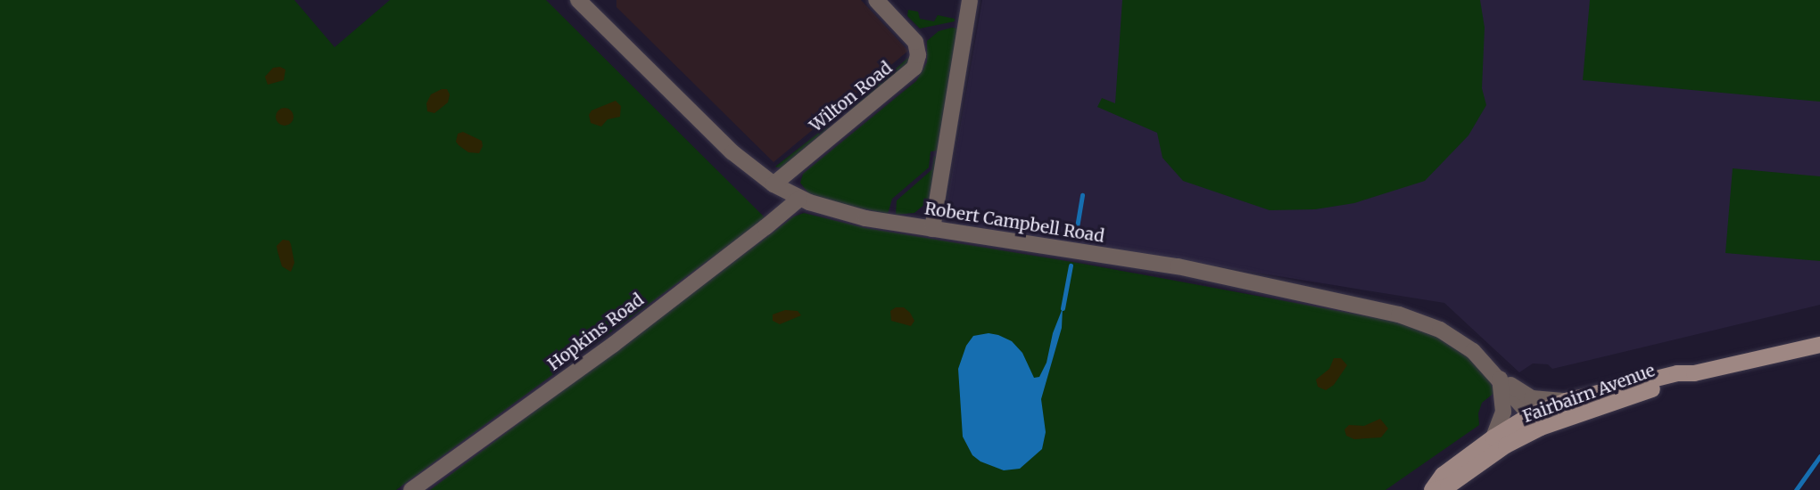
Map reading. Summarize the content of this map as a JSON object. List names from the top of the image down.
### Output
{
  "streets": {
    "main road": ["Fairbairn Avenue"],
    "street": ["Wilton Road", "Robert Campbell Road", "Hopkins Road"]
  },
  "crossings": [
    ["Wilton Road", "Robert Campbell Road"],
    ["Robert Campbell Road", "Hopkins Road"],
    ["Robert Campbell Road", "Fairbairn Avenue"]
  ]
}
